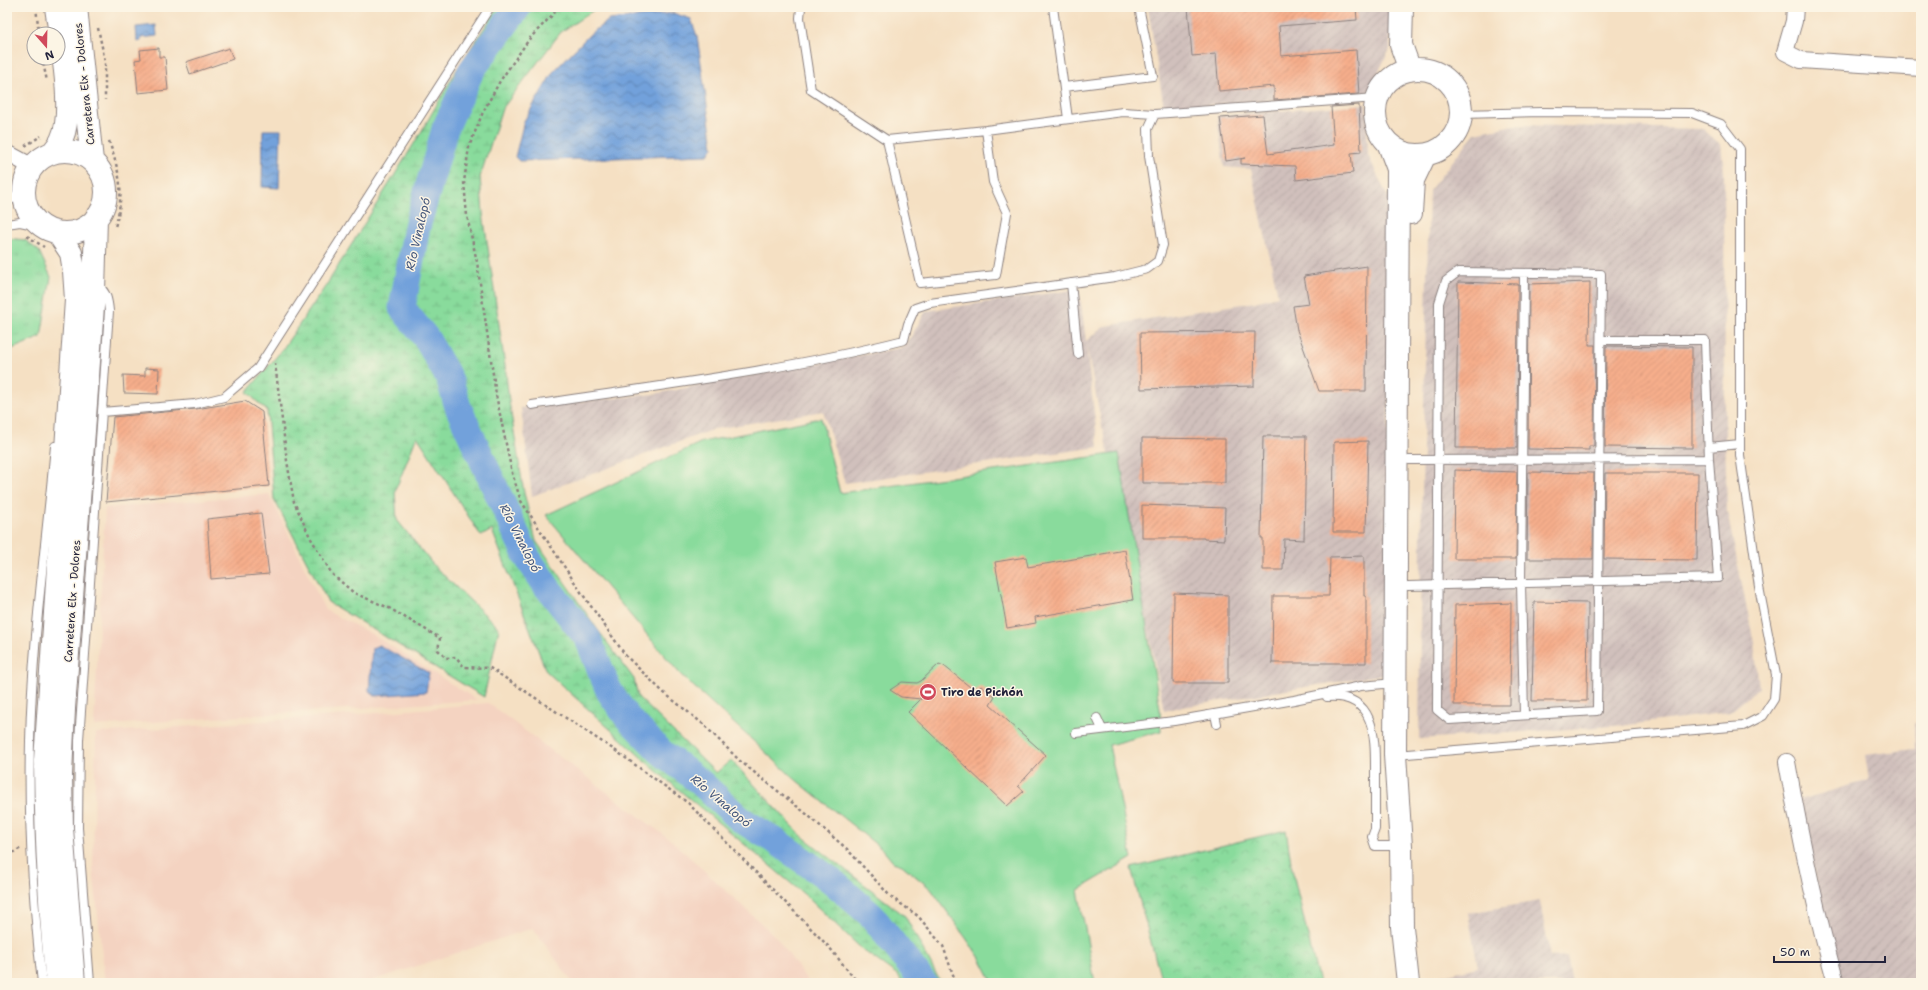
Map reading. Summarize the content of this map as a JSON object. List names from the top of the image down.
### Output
{
  "streets": {
    "main road": ["Carretera Elx - Dolores"]
  },
  "water": ["Río Vinalopó"],
  "places": {
    "sports": ["Tiro de Pichón"]
  },
  "scale_bar": "50 m",
  "north": "bottom"
}
